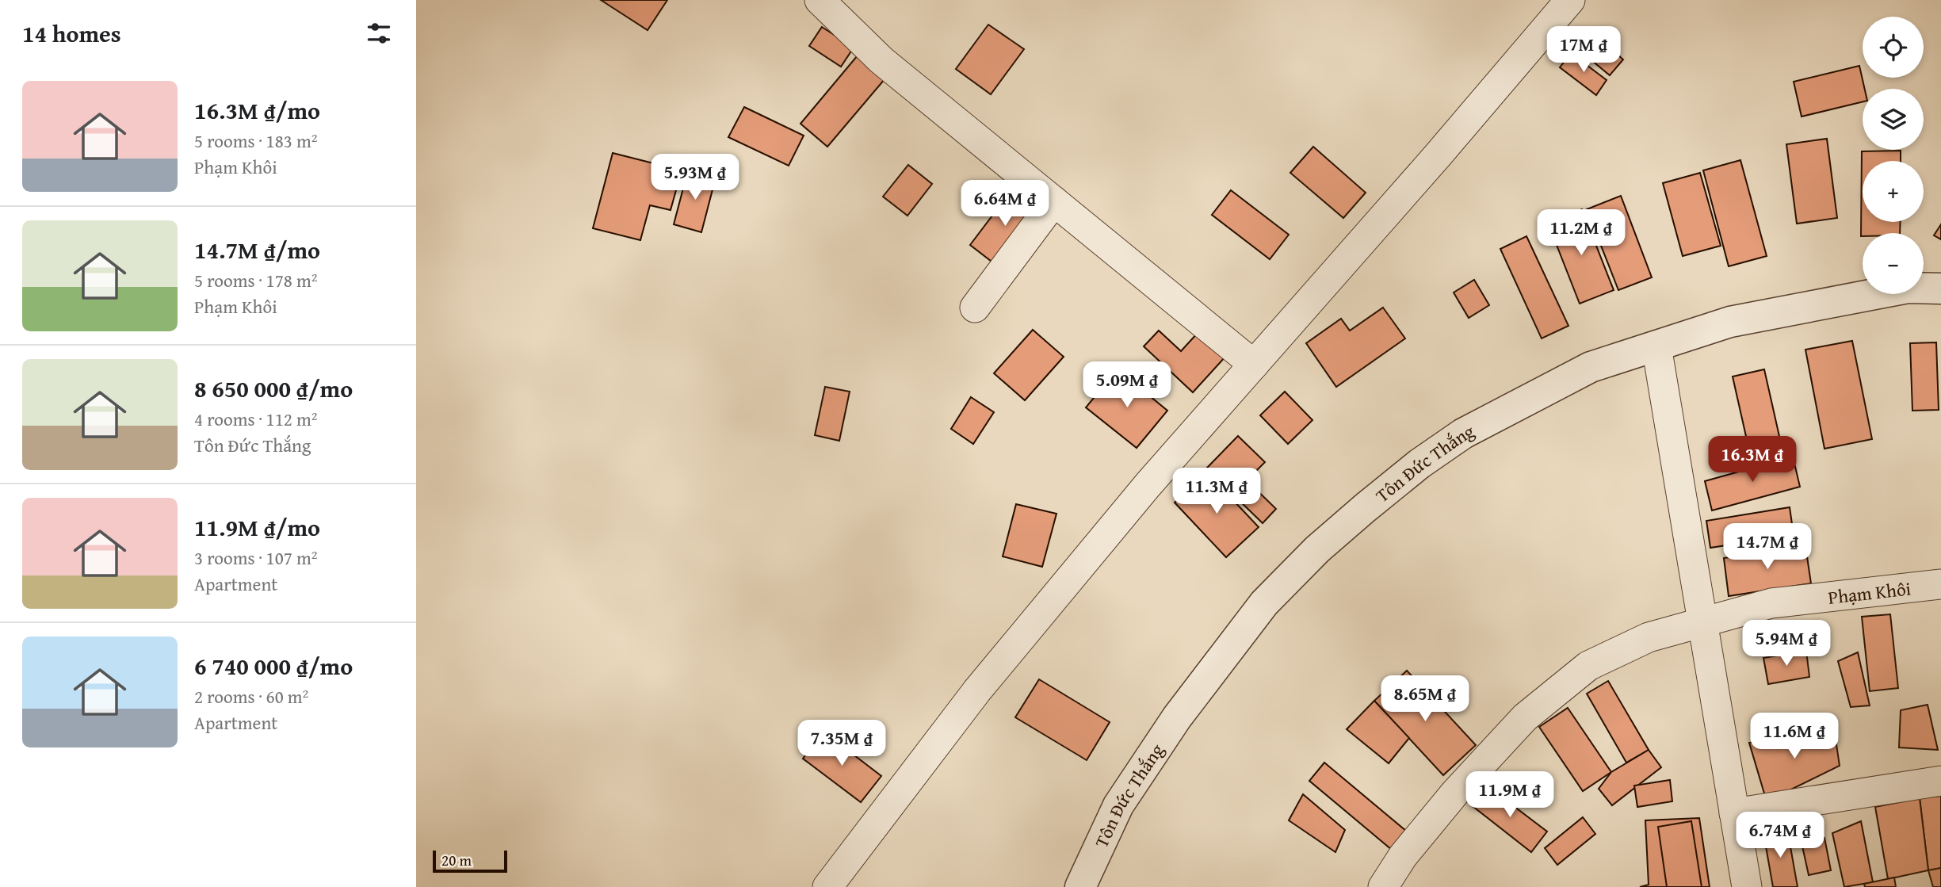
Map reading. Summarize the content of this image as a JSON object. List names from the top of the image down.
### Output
{
  "streets": {
    "street": ["Tôn Đức Thắng", "Phạm Khôi"]
  },
  "scale_bar": "20 m",
  "page": {
    "heading": "14 homes",
    "map_buttons": ["+", "−"],
    "price": [
      "17M ₫",
      "5.93M ₫",
      "6.64M ₫",
      "11.2M ₫",
      "5.09M ₫",
      "16.3M ₫",
      "11.3M ₫",
      "14.7M ₫",
      "5.94M ₫",
      "8.65M ₫",
      "11.6M ₫",
      "7.35M ₫",
      "11.9M ₫",
      "6.74M ₫"
    ],
    "list": [
      {
        "name": "16.3M ₫/mo",
        "note": "5 rooms · 183 m² · Phạm Khôi"
      },
      {
        "name": "14.7M ₫/mo",
        "note": "5 rooms · 178 m² · Phạm Khôi"
      },
      {
        "name": "8 650 000 ₫/mo",
        "note": "4 rooms · 112 m² · Tôn Đức Thắng"
      },
      {
        "name": "11.9M ₫/mo",
        "note": "3 rooms · 107 m² · Apartment"
      },
      {
        "name": "6 740 000 ₫/mo",
        "note": "2 rooms · 60 m² · Apartment"
      }
    ],
    "scale": "20 m"
  }
}
